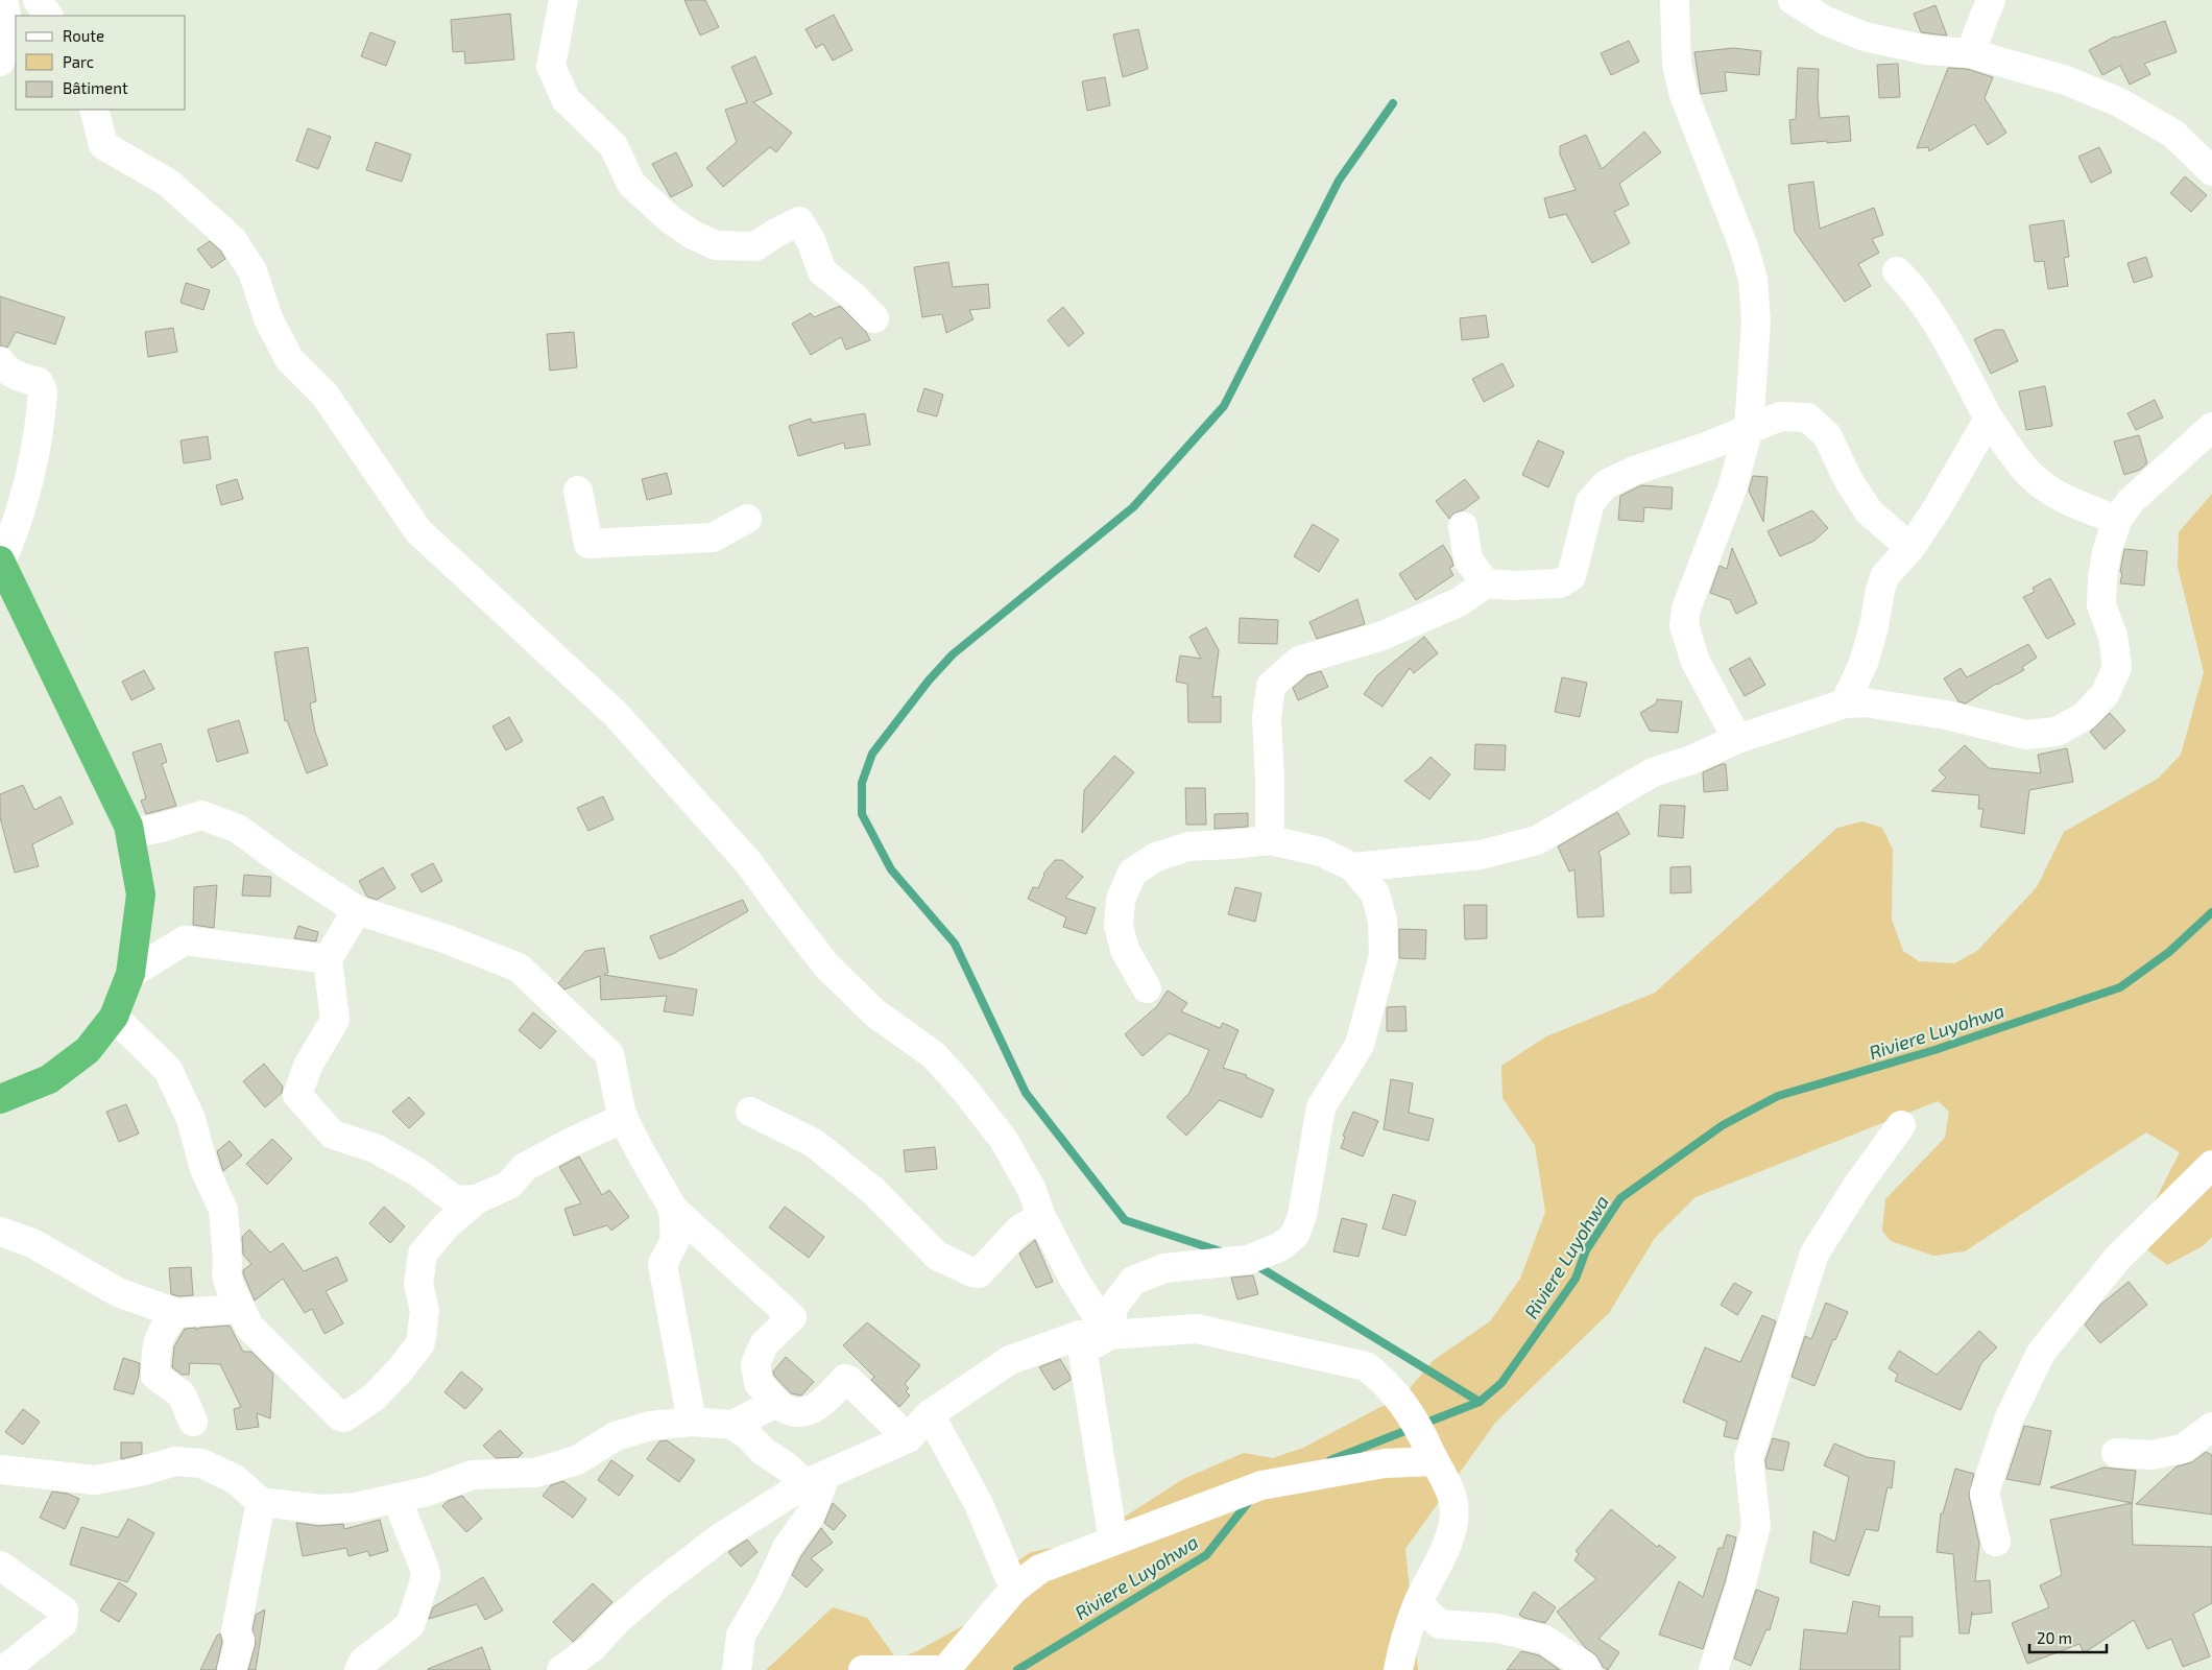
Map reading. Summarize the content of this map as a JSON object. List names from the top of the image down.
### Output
{
  "water": ["Riviere Luyohwa"],
  "legend": ["Route", "Parc", "Bâtiment"],
  "scale_bar": "20 m"
}
